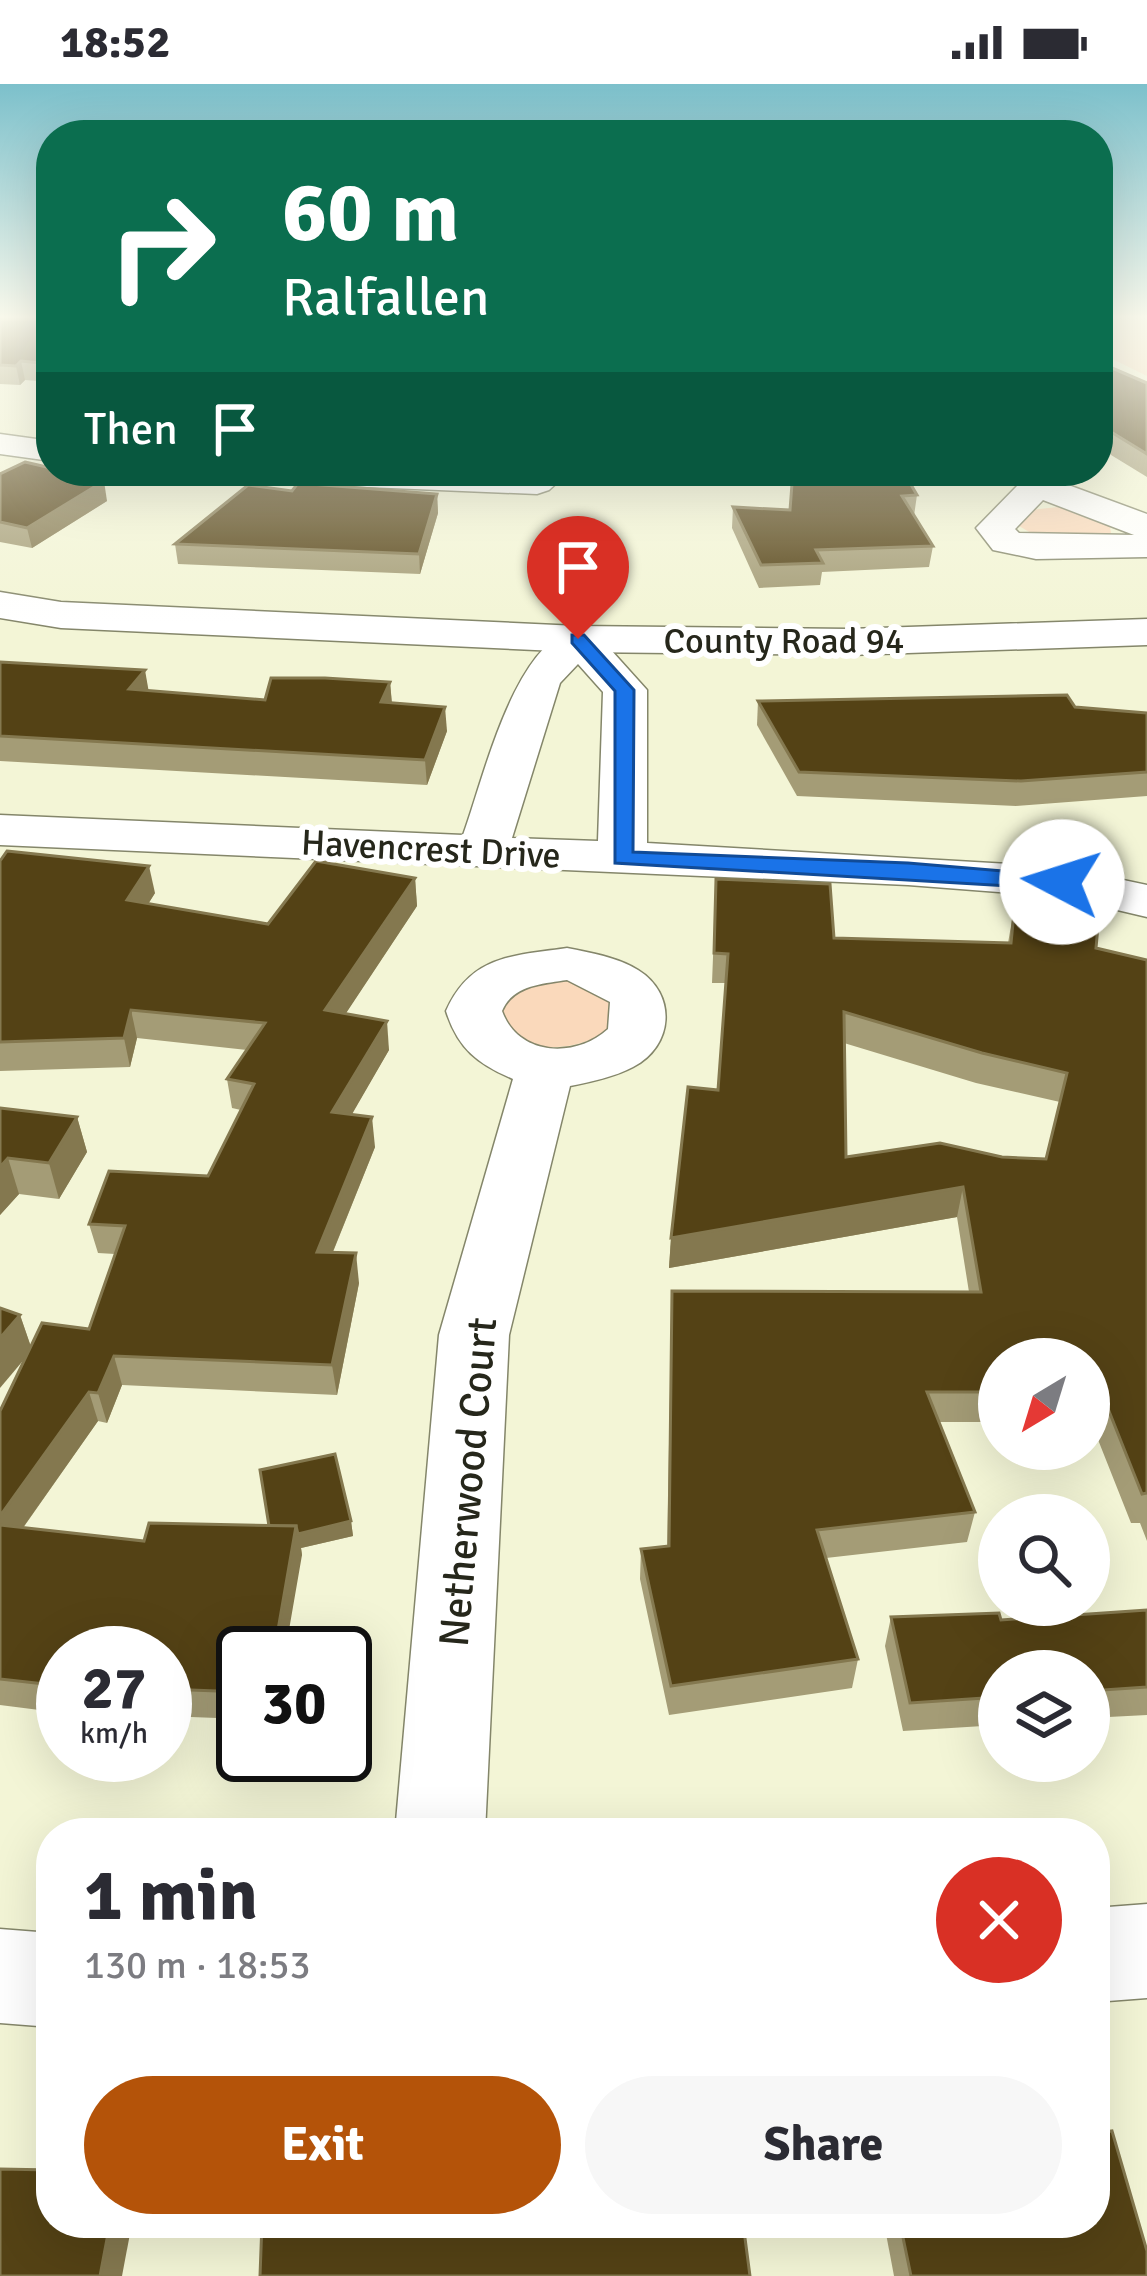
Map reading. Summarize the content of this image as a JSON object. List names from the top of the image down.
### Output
{
  "streets": {
    "street": ["County Road 94", "Havencrest Drive", "Netherwood Court"]
  },
  "north": "bottom left",
  "page": {
    "status": "18:52",
    "turn": ["60 m", "Ralfallen"],
    "then": "Then",
    "speed": "27 km/h",
    "limit": "30",
    "heading": ["1 min", "130 m · 18:53"],
    "buttons": ["Exit", "Share"]
  }
}
